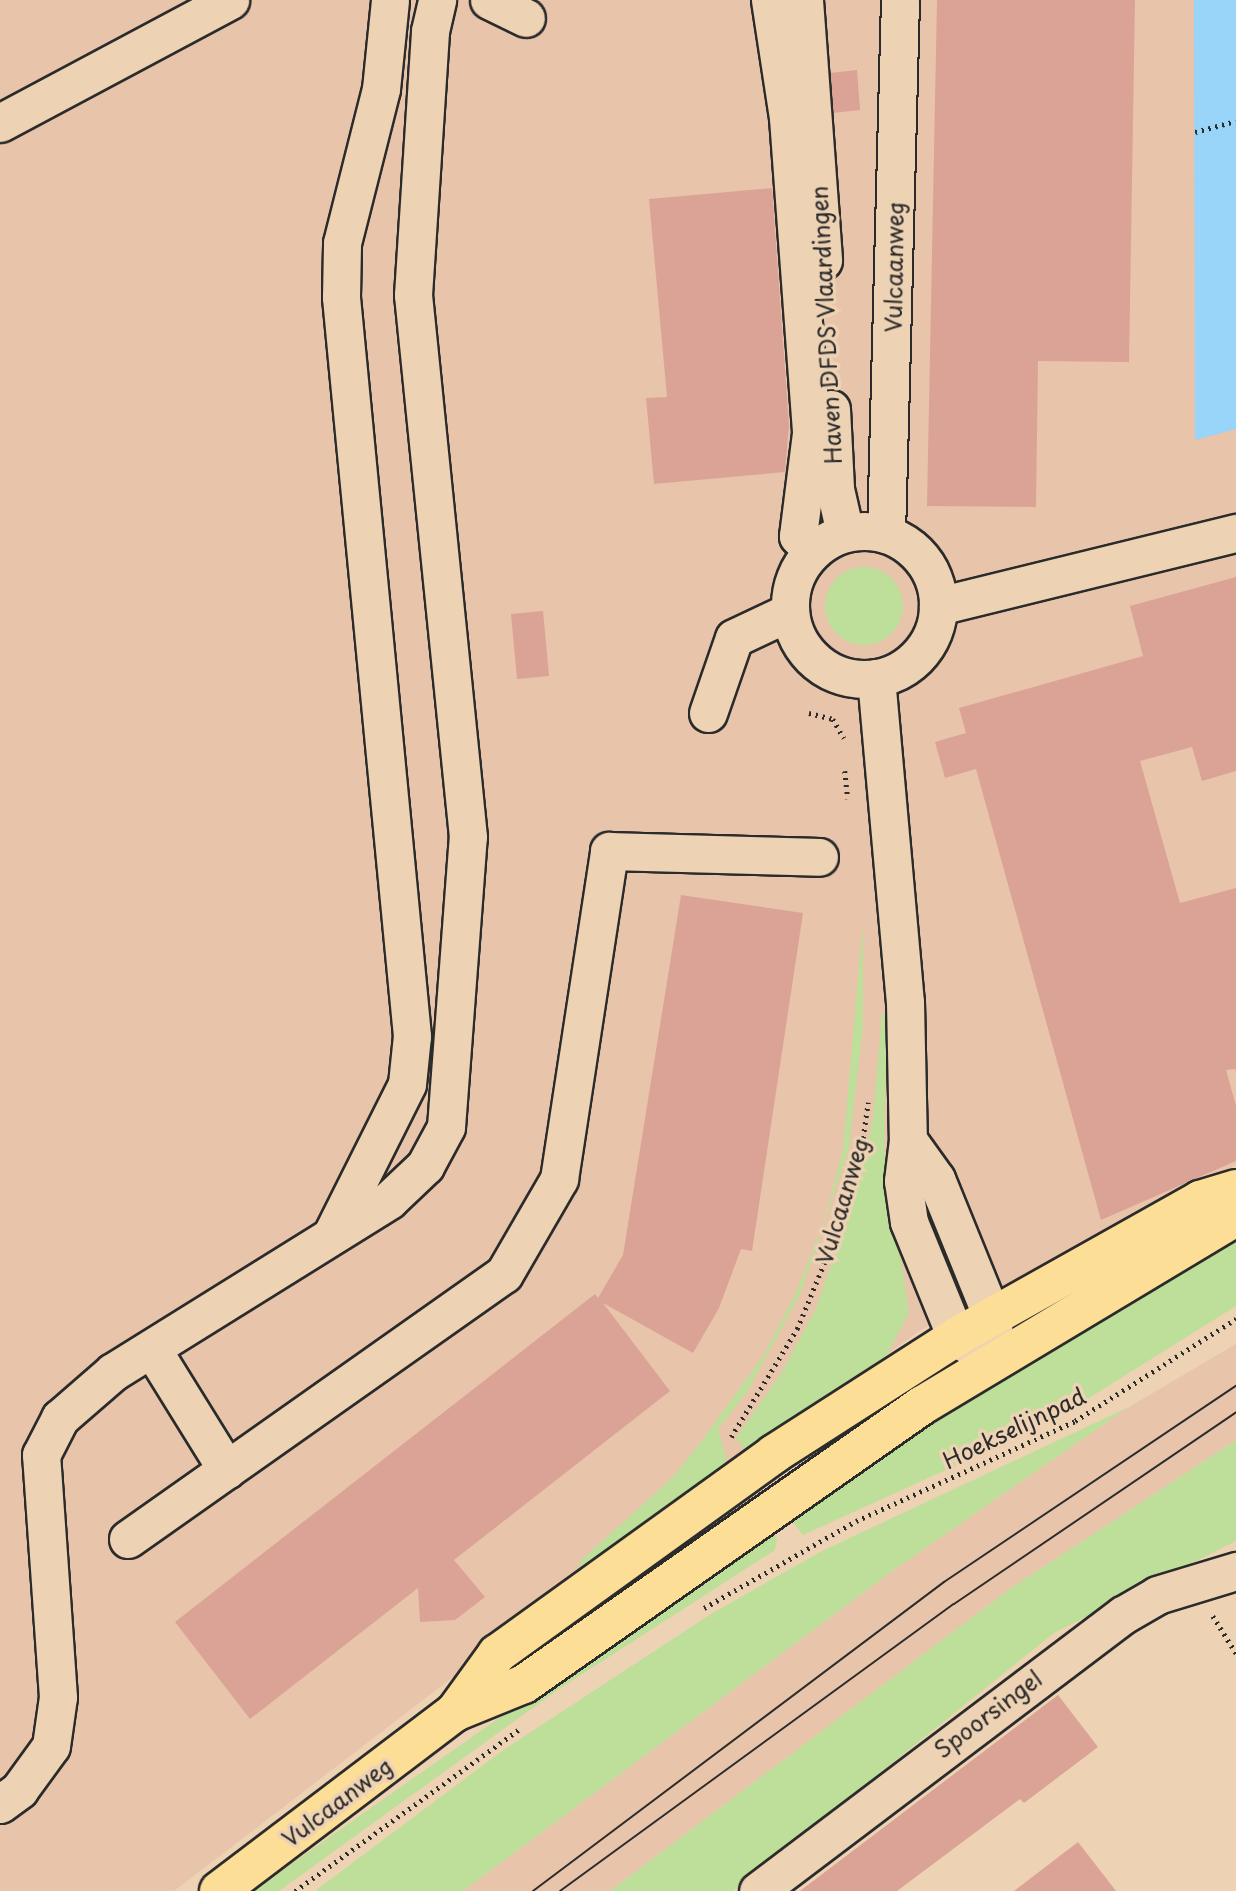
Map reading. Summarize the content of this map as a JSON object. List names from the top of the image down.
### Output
{
  "streets": {
    "main road": ["Vulcaanweg"],
    "street": ["Haven DFDS Vlaardingen", "Spoorsingel"],
    "path": ["Hoekselijnpad"]
  },
  "crossings": [
    ["Vulcaanweg", "Haven DFDS Vlaardingen"],
    ["Vulcaanweg", "Hoekselijnpad"]
  ]
}
